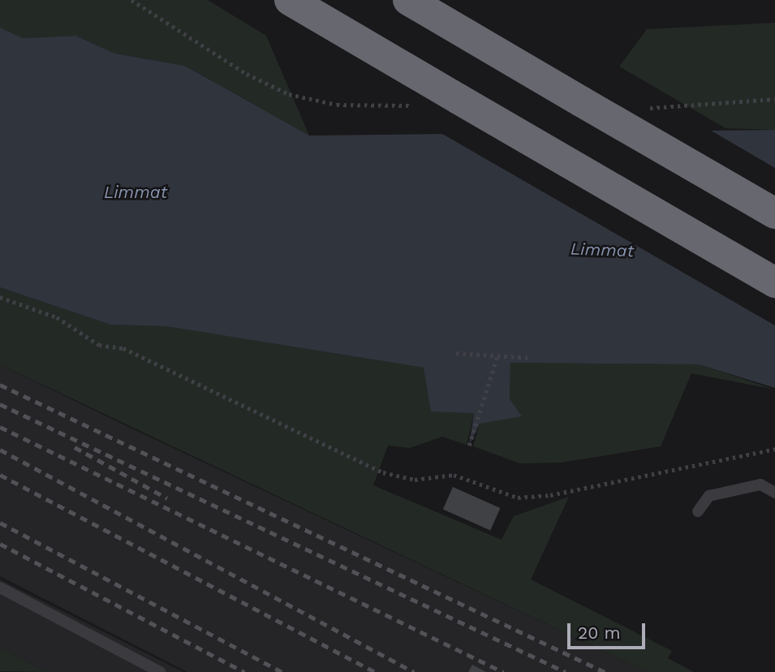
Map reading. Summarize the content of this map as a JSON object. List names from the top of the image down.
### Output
{
  "water": ["Limmat"],
  "scale_bar": "20 m"
}
